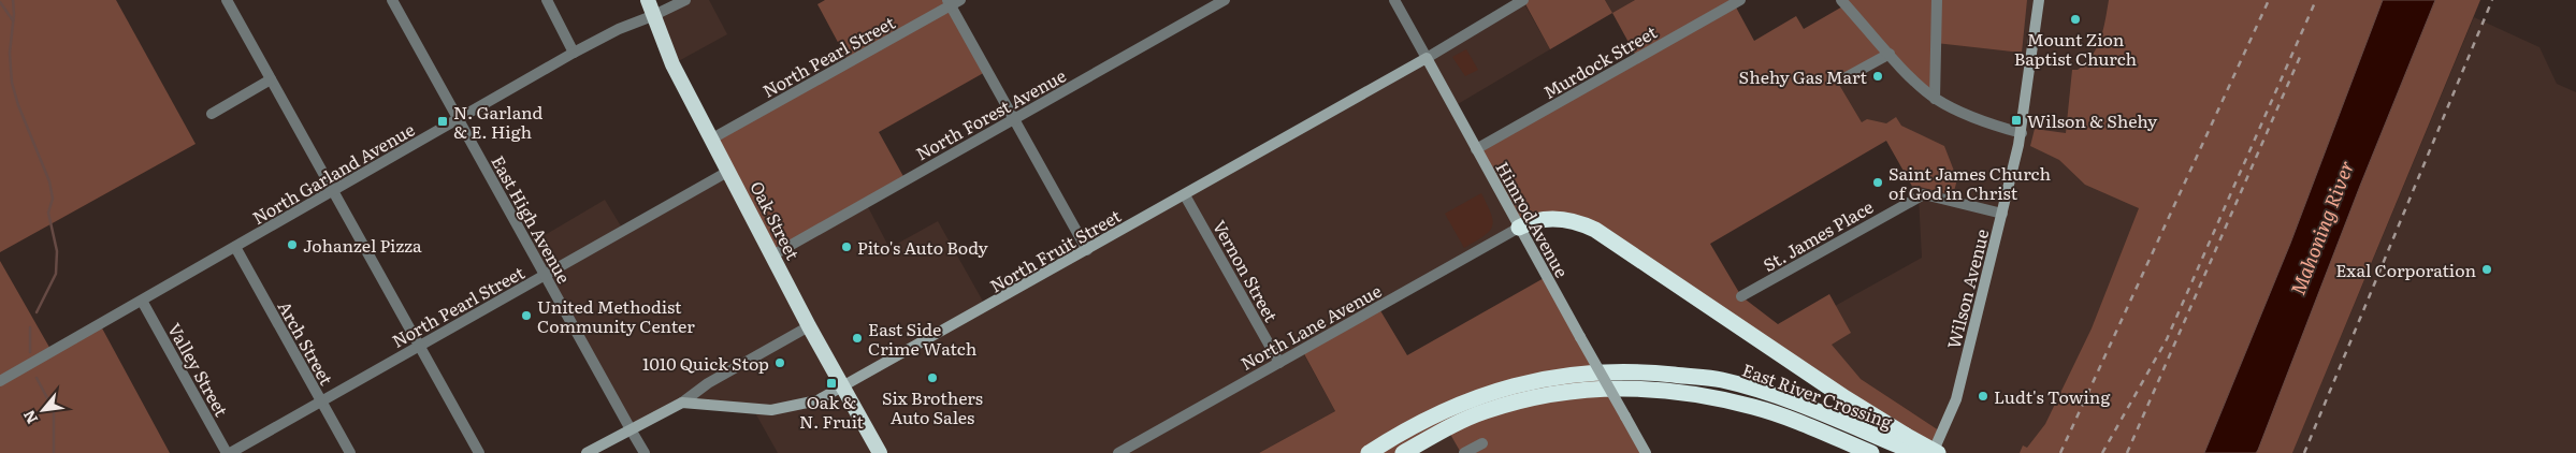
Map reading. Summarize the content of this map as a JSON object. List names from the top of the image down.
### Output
{
  "streets": {
    "highway": ["Oak Street", "East River Crossing"],
    "main road": ["Himrod Avenue", "North Fruit Street", "Wilson Avenue"],
    "street": [
      "North Pearl Street",
      "Murdock Street",
      "North Forest Avenue",
      "North Garland Avenue",
      "East High Avenue",
      "St. James Place",
      "Vernon Street",
      "North Lane Avenue",
      "Arch Street",
      "Valley Street"
    ]
  },
  "crossings": [
    ["North Pearl Street", "East High Avenue"],
    ["North Pearl Street", "Oak Street"],
    ["North Pearl Street", "Arch Street"],
    ["North Pearl Street", "Valley Street"],
    ["Murdock Street", "Himrod Avenue"],
    ["North Forest Avenue", "Oak Street"],
    ["North Garland Avenue", "East High Avenue"],
    ["North Garland Avenue", "Oak Street"],
    ["North Garland Avenue", "Arch Street"],
    ["North Garland Avenue", "Valley Street"],
    ["Himrod Avenue", "North Fruit Street"],
    ["Himrod Avenue", "North Lane Avenue"],
    ["Oak Street", "North Fruit Street"],
    ["St. James Place", "Wilson Avenue"],
    ["North Fruit Street", "Vernon Street"],
    ["Vernon Street", "North Lane Avenue"]
  ],
  "water": ["Mahoning River"],
  "places": {
    "other": [
      "Mount Zion Baptist Church",
      "Shehy Gas Mart",
      "Saint James Church of God in Christ",
      "Johanzel Pizza",
      "Pito's Auto Body",
      "Exal Corporation",
      "United Methodist Community Center",
      "East Side Crime Watch",
      "1010 Quick Stop",
      "Six Brothers Auto Sales",
      "Ludt's Towing"
    ],
    "transit": ["Wilson & Shehy", "N. Garland & E. High", "Oak & N. Fruit"]
  },
  "north": "bottom left"
}
